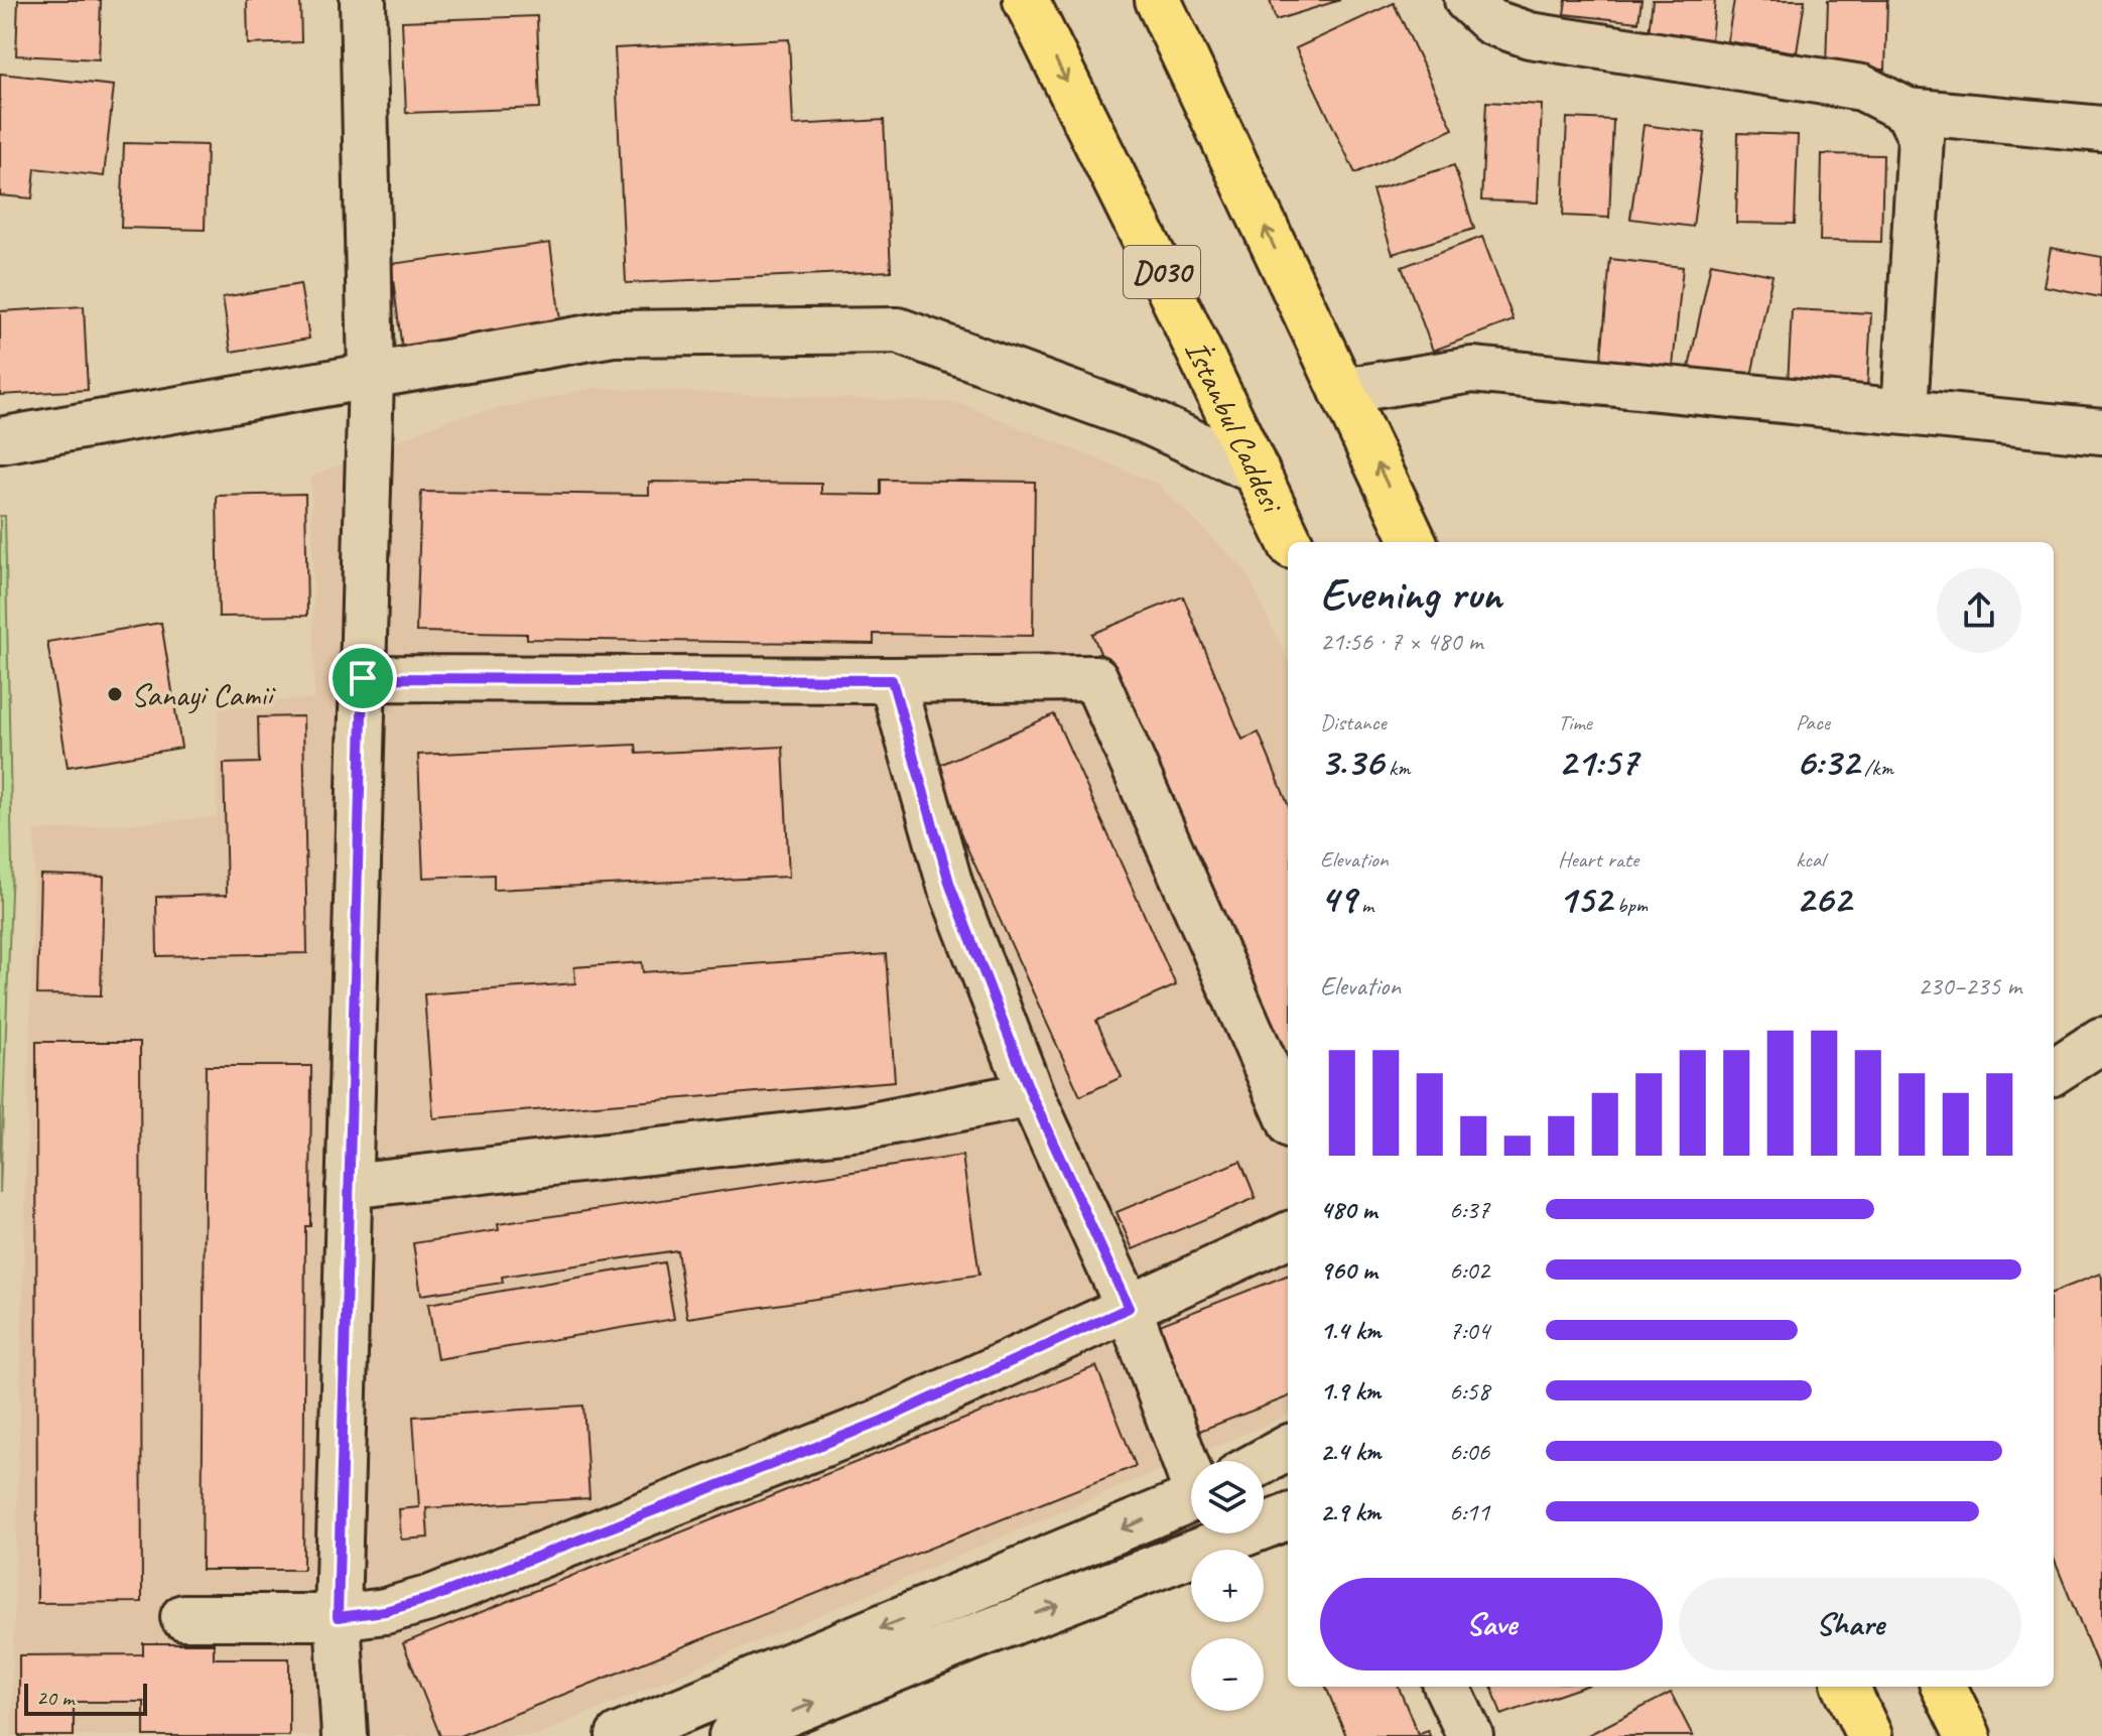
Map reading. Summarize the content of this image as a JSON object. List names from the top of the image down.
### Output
{
  "streets": {
    "main road": ["D030", "İstanbul Caddesi"]
  },
  "places": ["Sanayi Camii"],
  "scale_bar": "20 m",
  "page": {
    "heading": ["Evening run", "21:56 · 7 × 480 m"],
    "stats": [
      ["Distance", "3.36 km"],
      ["Time", "21:57"],
      ["Pace", "6:32 /km"],
      ["Elevation", "49 m"],
      ["Heart rate", "152 bpm"],
      ["kcal", "262"]
    ],
    "chart": ["Elevation", "230–235 m"],
    "list": [
      {
        "name": "480 m",
        "note": "6:37"
      },
      {
        "name": "960 m",
        "note": "6:02"
      },
      {
        "name": "1.4 km",
        "note": "7:04"
      },
      {
        "name": "1.9 km",
        "note": "6:58"
      },
      {
        "name": "2.4 km",
        "note": "6:06"
      },
      {
        "name": "2.9 km",
        "note": "6:11"
      }
    ],
    "map_buttons": ["+", "−"],
    "buttons": ["Save", "Share"],
    "scale": "20 m"
  }
}
